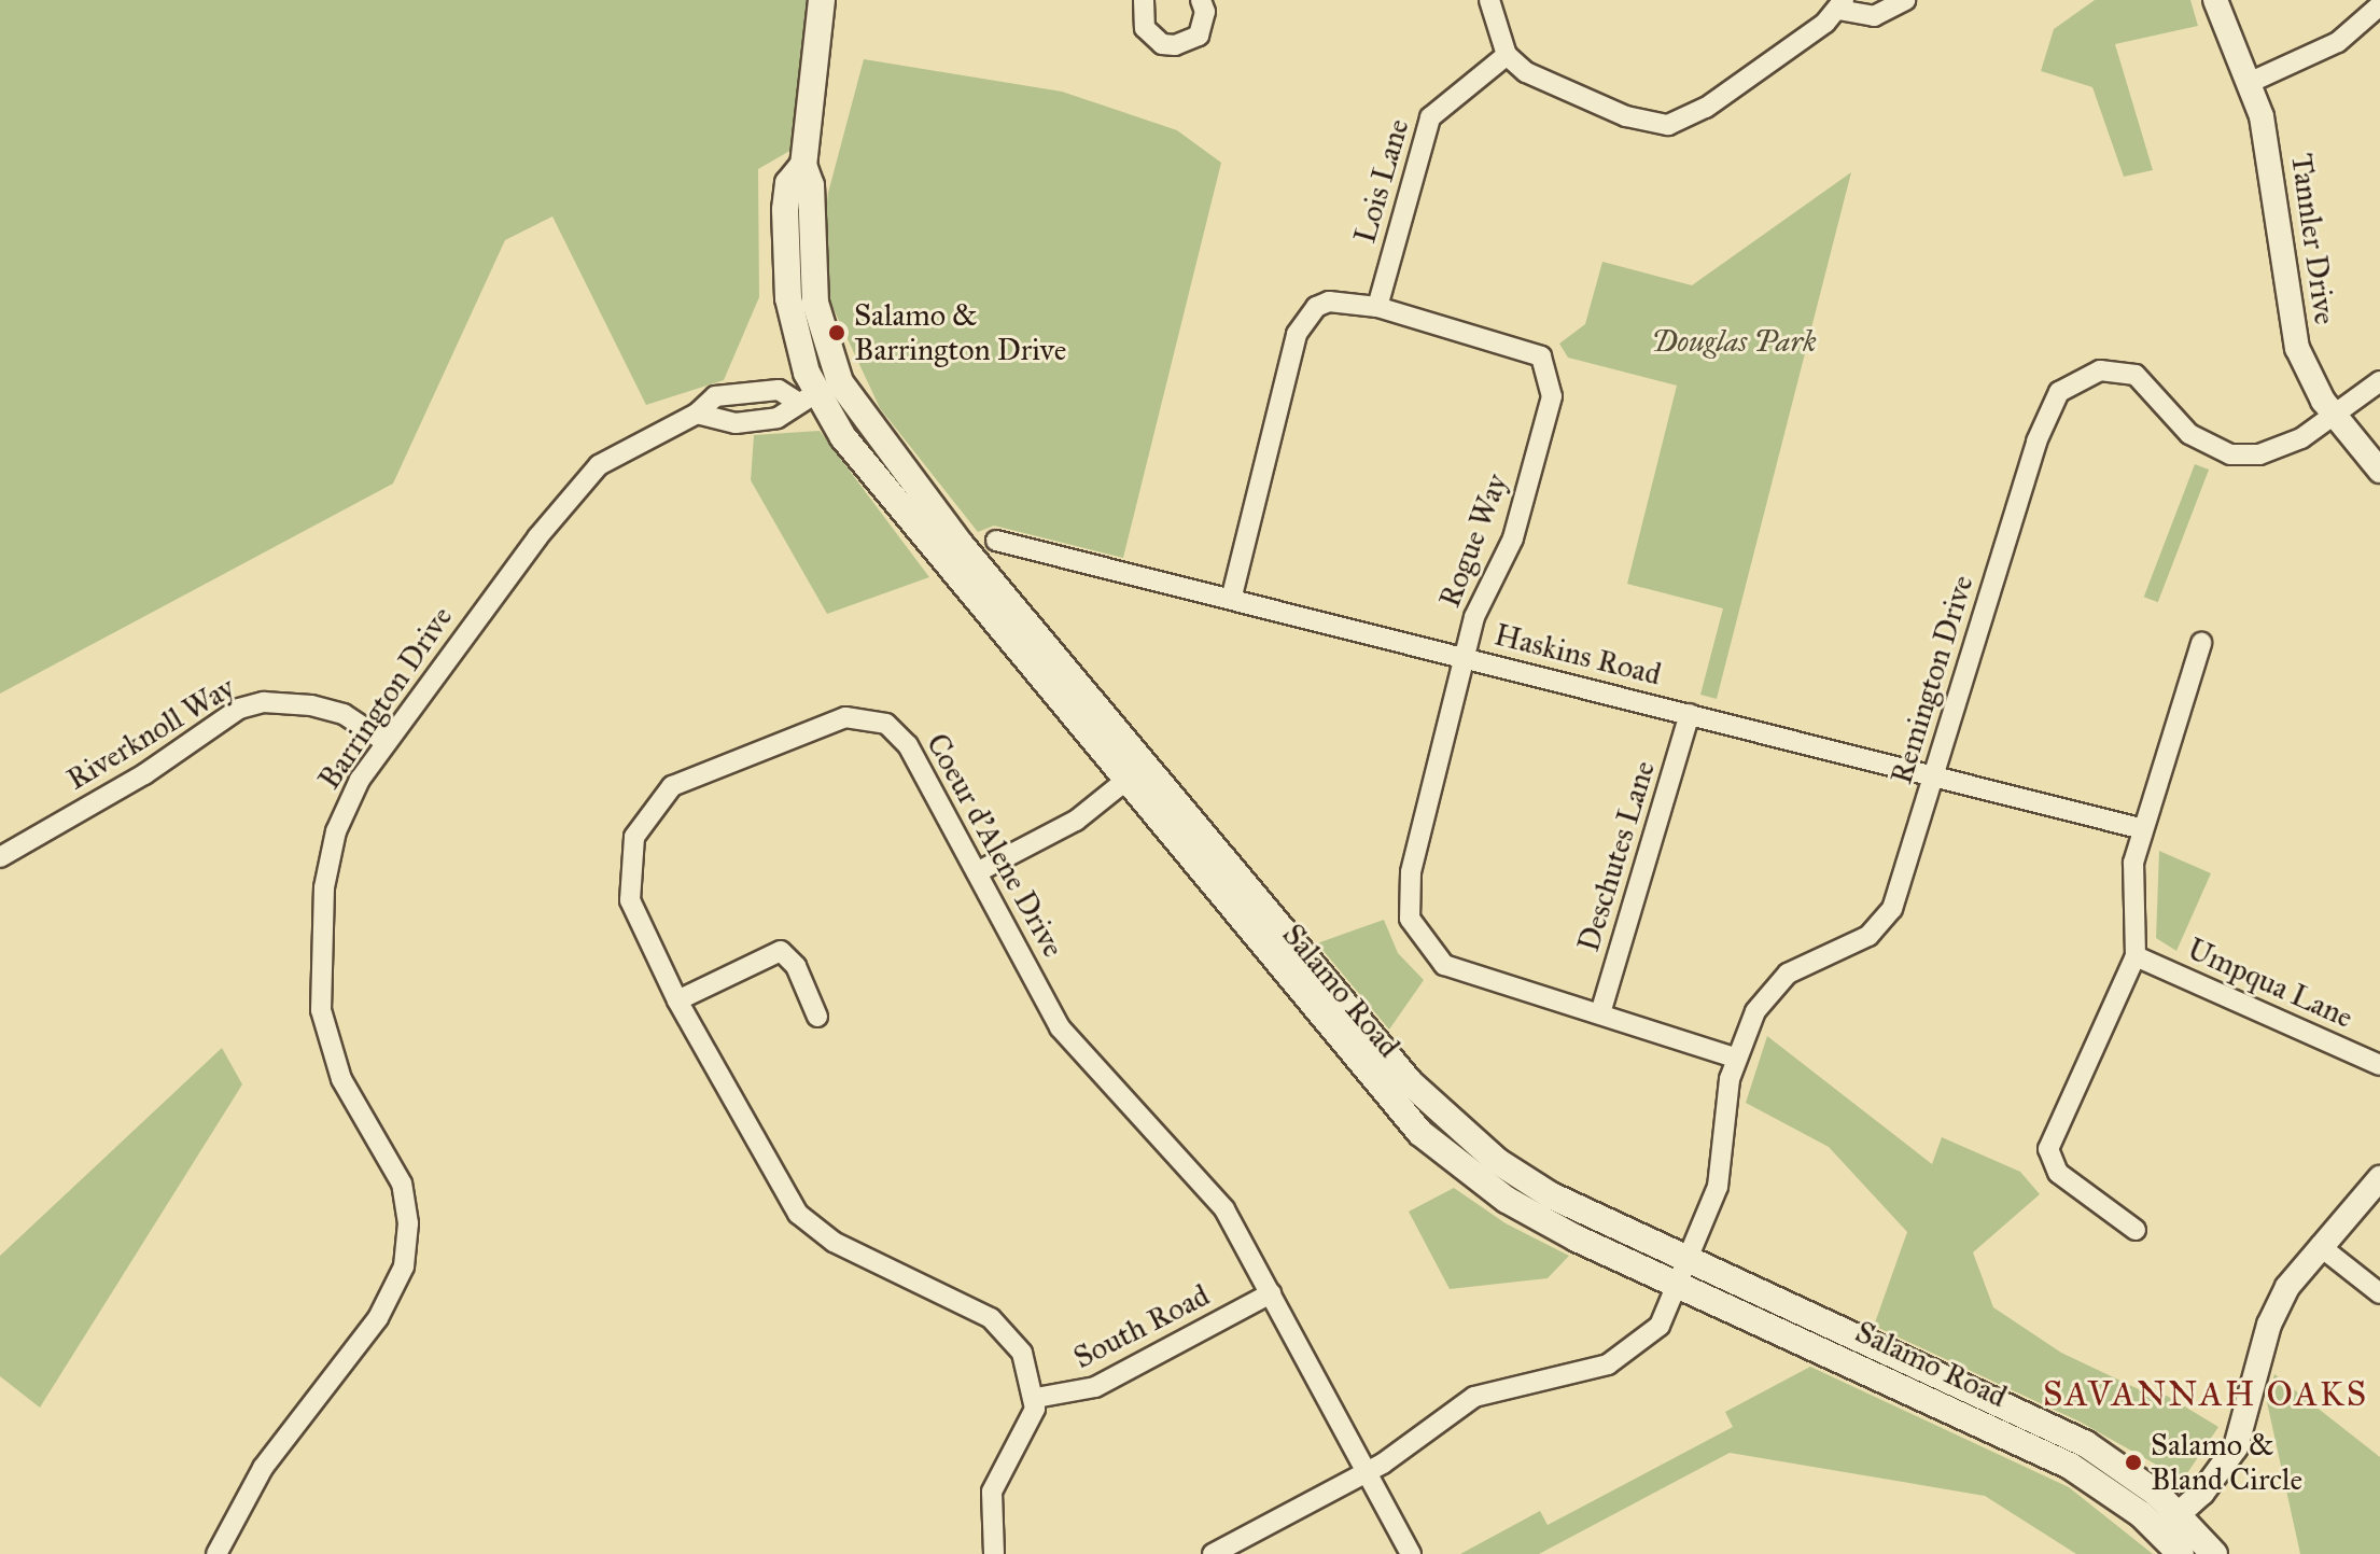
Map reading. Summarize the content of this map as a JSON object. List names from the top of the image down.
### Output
{
  "streets": {
    "main road": ["Salamo Road"],
    "street": [
      "Lois Lane",
      "Tannler Drive",
      "Rogue Way",
      "Haskins Road",
      "Remington Drive",
      "Barrington Drive",
      "Riverknoll Way",
      "Coeur d'Alene Drive",
      "Deschutes Lane",
      "Umpqua Lane",
      "South Road"
    ]
  },
  "crossings": [
    ["Lois Lane", "Rogue Way"],
    ["Tannler Drive", "Remington Drive"],
    ["Rogue Way", "Haskins Road"],
    ["Rogue Way", "Remington Drive"],
    ["Rogue Way", "Deschutes Lane"],
    ["Haskins Road", "Remington Drive"],
    ["Haskins Road", "Deschutes Lane"],
    ["Remington Drive", "Coeur d'Alene Drive"],
    ["Remington Drive", "Salamo Road"],
    ["Barrington Drive", "Riverknoll Way"],
    ["Barrington Drive", "Salamo Road"],
    ["Coeur d'Alene Drive", "South Road"]
  ],
  "districts": ["SAVANNAH OAKS"],
  "parks": ["Douglas Park"],
  "places": ["Salamo & Barrington Drive", "Salamo & Bland Circle"]
}
